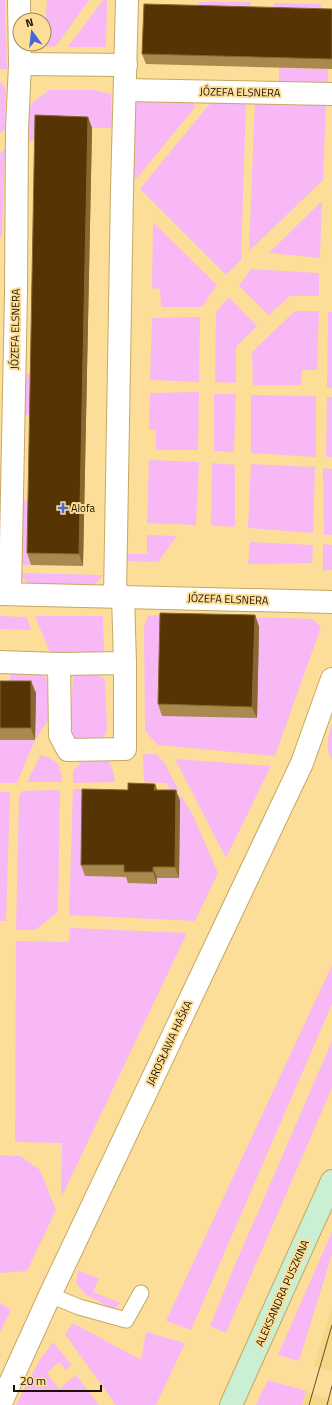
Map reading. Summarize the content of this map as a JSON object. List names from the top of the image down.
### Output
{
  "streets": {
    "main road": ["ALEKSANDRA PUSZKINA"],
    "street": ["JÓZEFA ELSNERA", "JAROSŁAWA HAŠKA"]
  },
  "places": {
    "health": ["Alofa"]
  },
  "scale_bar": "20 m",
  "north": "top"
}
